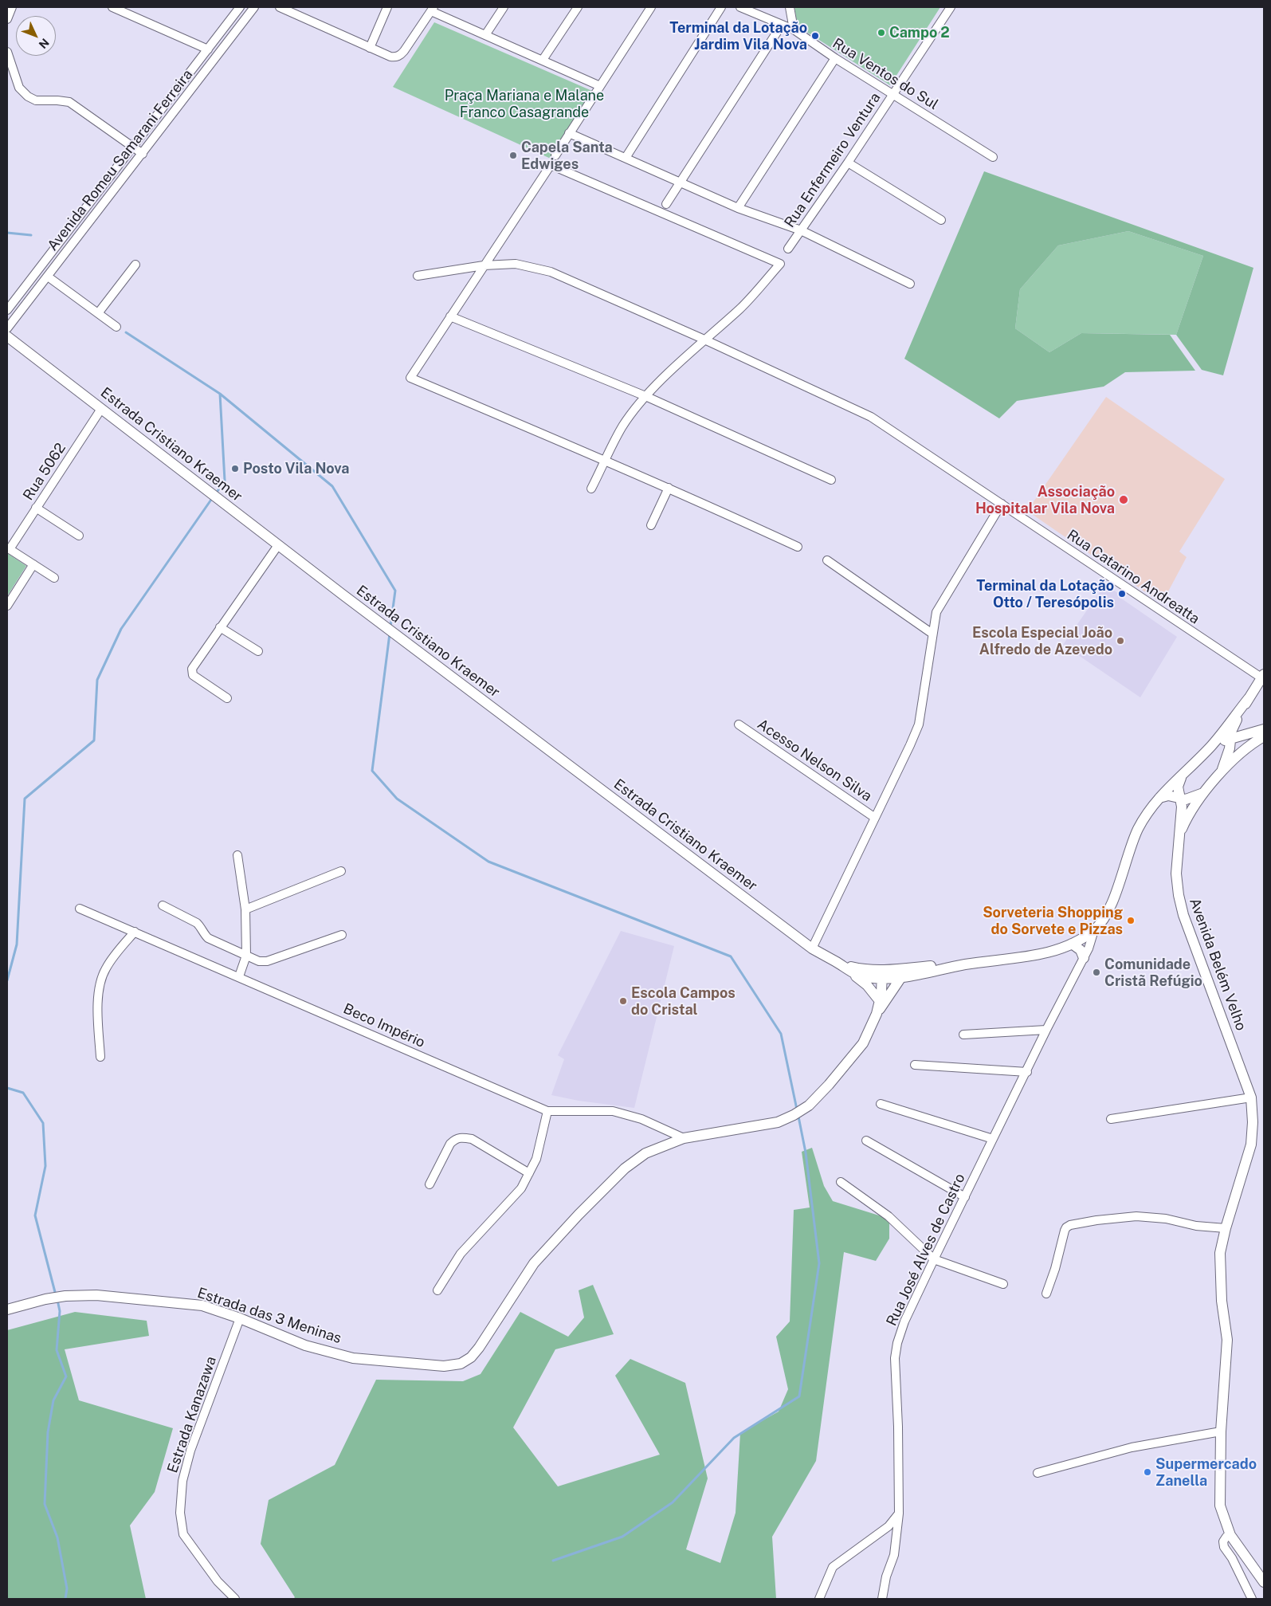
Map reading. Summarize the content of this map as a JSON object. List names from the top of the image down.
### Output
{
  "streets": {
    "main road": ["Estrada Cristiano Kraemer", "Avenida Belém Velho", "Estrada das 3 Meninas"],
    "street": [
      "Rua Ventos do Sul",
      "Avenida Romeu Samarani Ferreira",
      "Rua Enfermeiro Ventura",
      "Rua 5062",
      "Rua Catarino Andreatta",
      "Acesso Nelson Silva",
      "Beco Império",
      "Rua José Alves de Castro",
      "Estrada Kanazawa"
    ]
  },
  "crossings": [
    ["Rua Ventos do Sul", "Rua Enfermeiro Ventura"],
    ["Estrada Cristiano Kraemer", "Rua 5062"],
    ["Estrada Cristiano Kraemer", "Avenida Belém Velho"],
    ["Estrada Cristiano Kraemer", "Rua José Alves de Castro"],
    ["Estrada Cristiano Kraemer", "Estrada das 3 Meninas"],
    ["Beco Império", "Estrada das 3 Meninas"],
    ["Estrada das 3 Meninas", "Estrada Kanazawa"]
  ],
  "parks": ["Praça Mariana e Malane Franco Casagrande"],
  "places": [
    "Campo 2",
    "Terminal da Lotação Jardim Vila Nova",
    "Capela Santa Edwiges",
    "Posto Vila Nova",
    "Associação Hospitalar Vila Nova",
    "Terminal da Lotação Otto / Teresópolis",
    "Escola Especial João Alfredo de Azevedo",
    "Sorveteria Shopping do Sorvete e Pizzas",
    "Comunidade Cristã Refúgio",
    "Escola Campos do Cristal",
    "Supermercado Zanella"
  ],
  "north": "bottom right"
}
